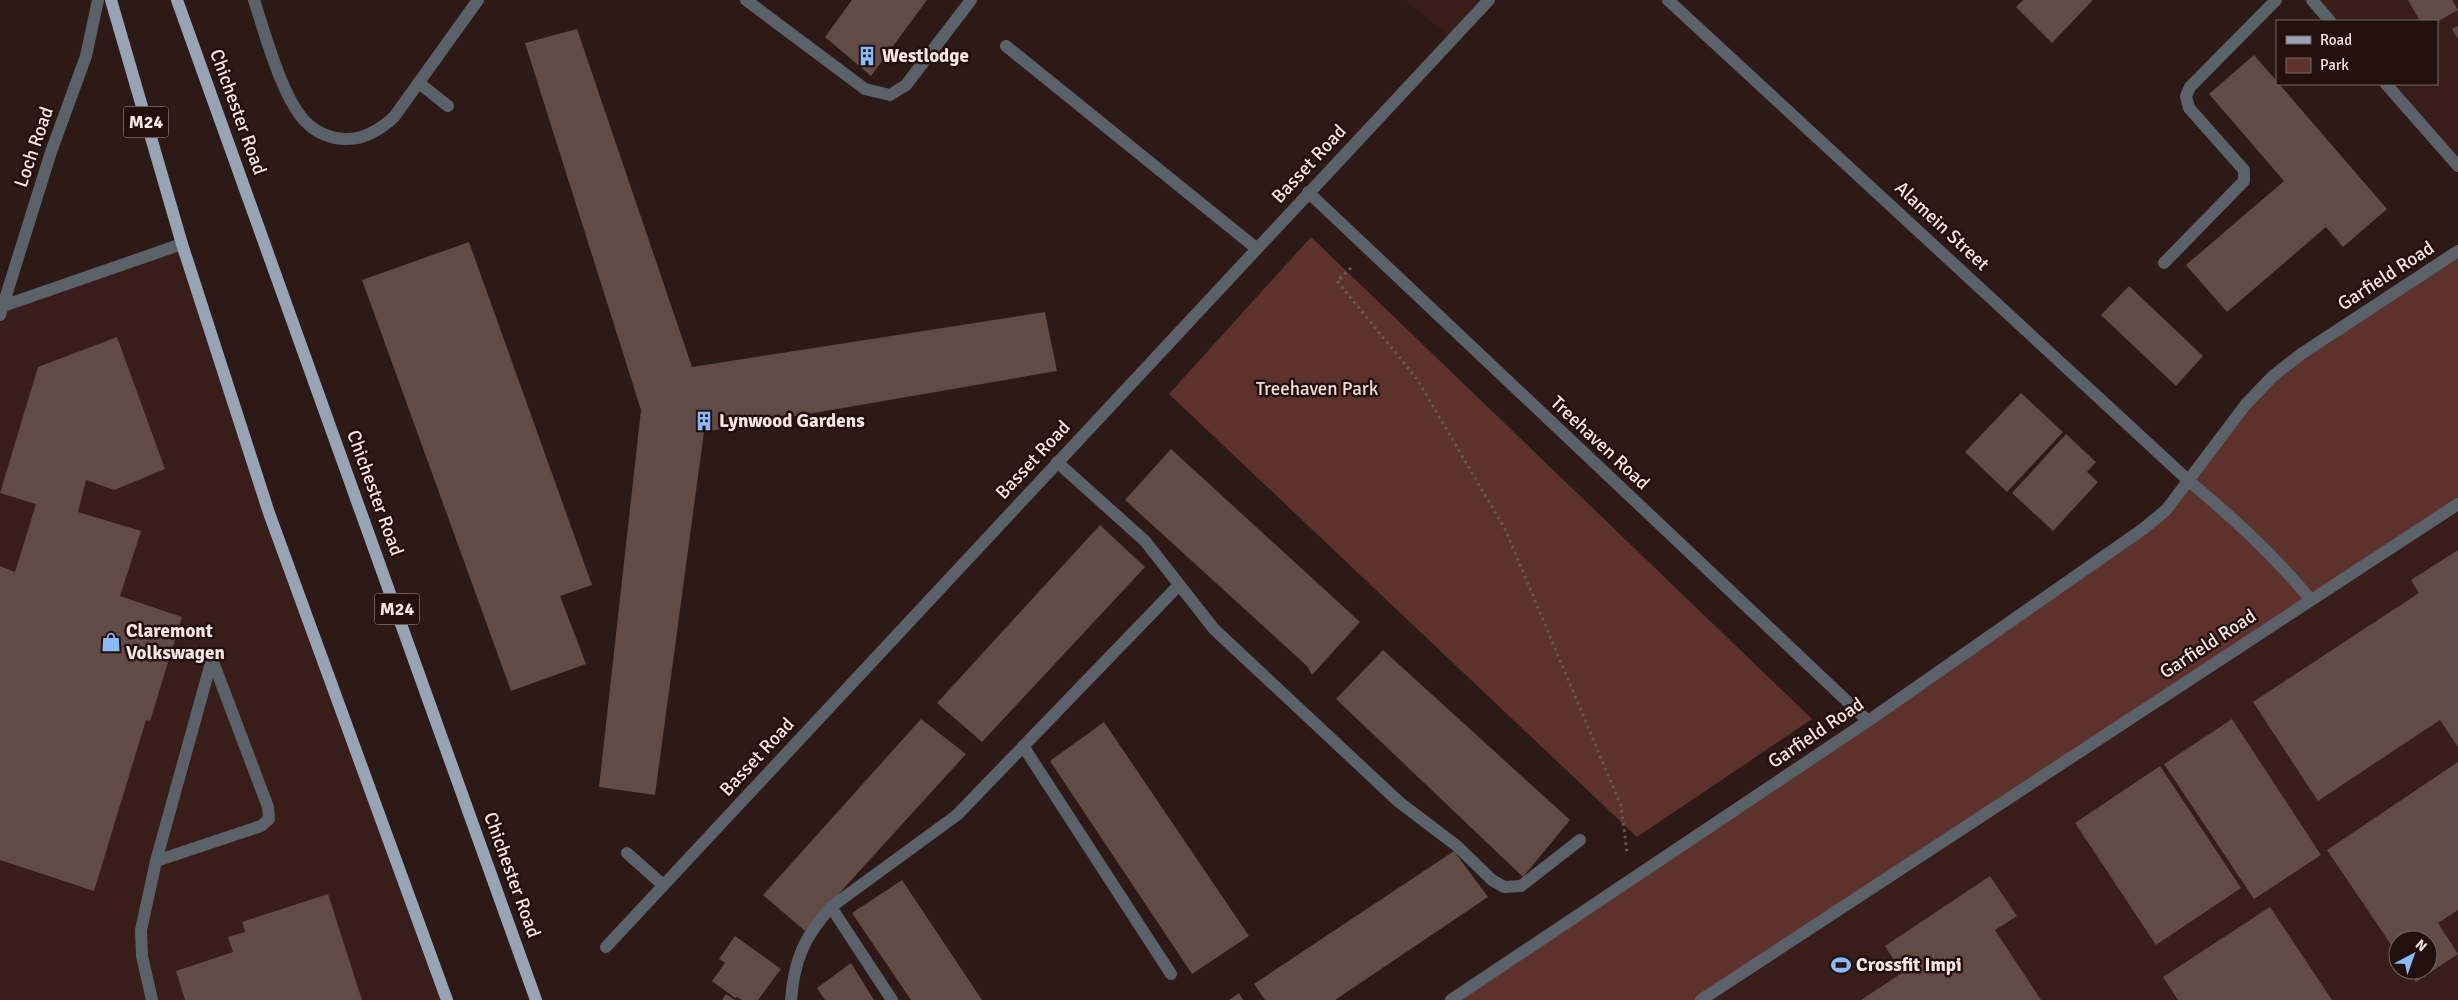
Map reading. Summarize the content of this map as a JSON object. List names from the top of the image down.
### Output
{
  "streets": {
    "main road": ["Chichester Road", "M24"],
    "street": [
      "Loch Road",
      "Basset Road",
      "Alamein Street",
      "Garfield Road",
      "Treehaven Road"
    ]
  },
  "crossings": [
    ["M24", "Loch Road"],
    ["Basset Road", "Treehaven Road"],
    ["Alamein Street", "Garfield Road"],
    ["Garfield Road", "Treehaven Road"]
  ],
  "parks": ["Treehaven Park"],
  "places": {
    "building": ["Westlodge", "Lynwood Gardens"],
    "shop": ["Claremont Volkswagen"],
    "sports": ["Crossfit Impi"]
  },
  "legend": ["Road", "Park"],
  "north": "top right"
}
